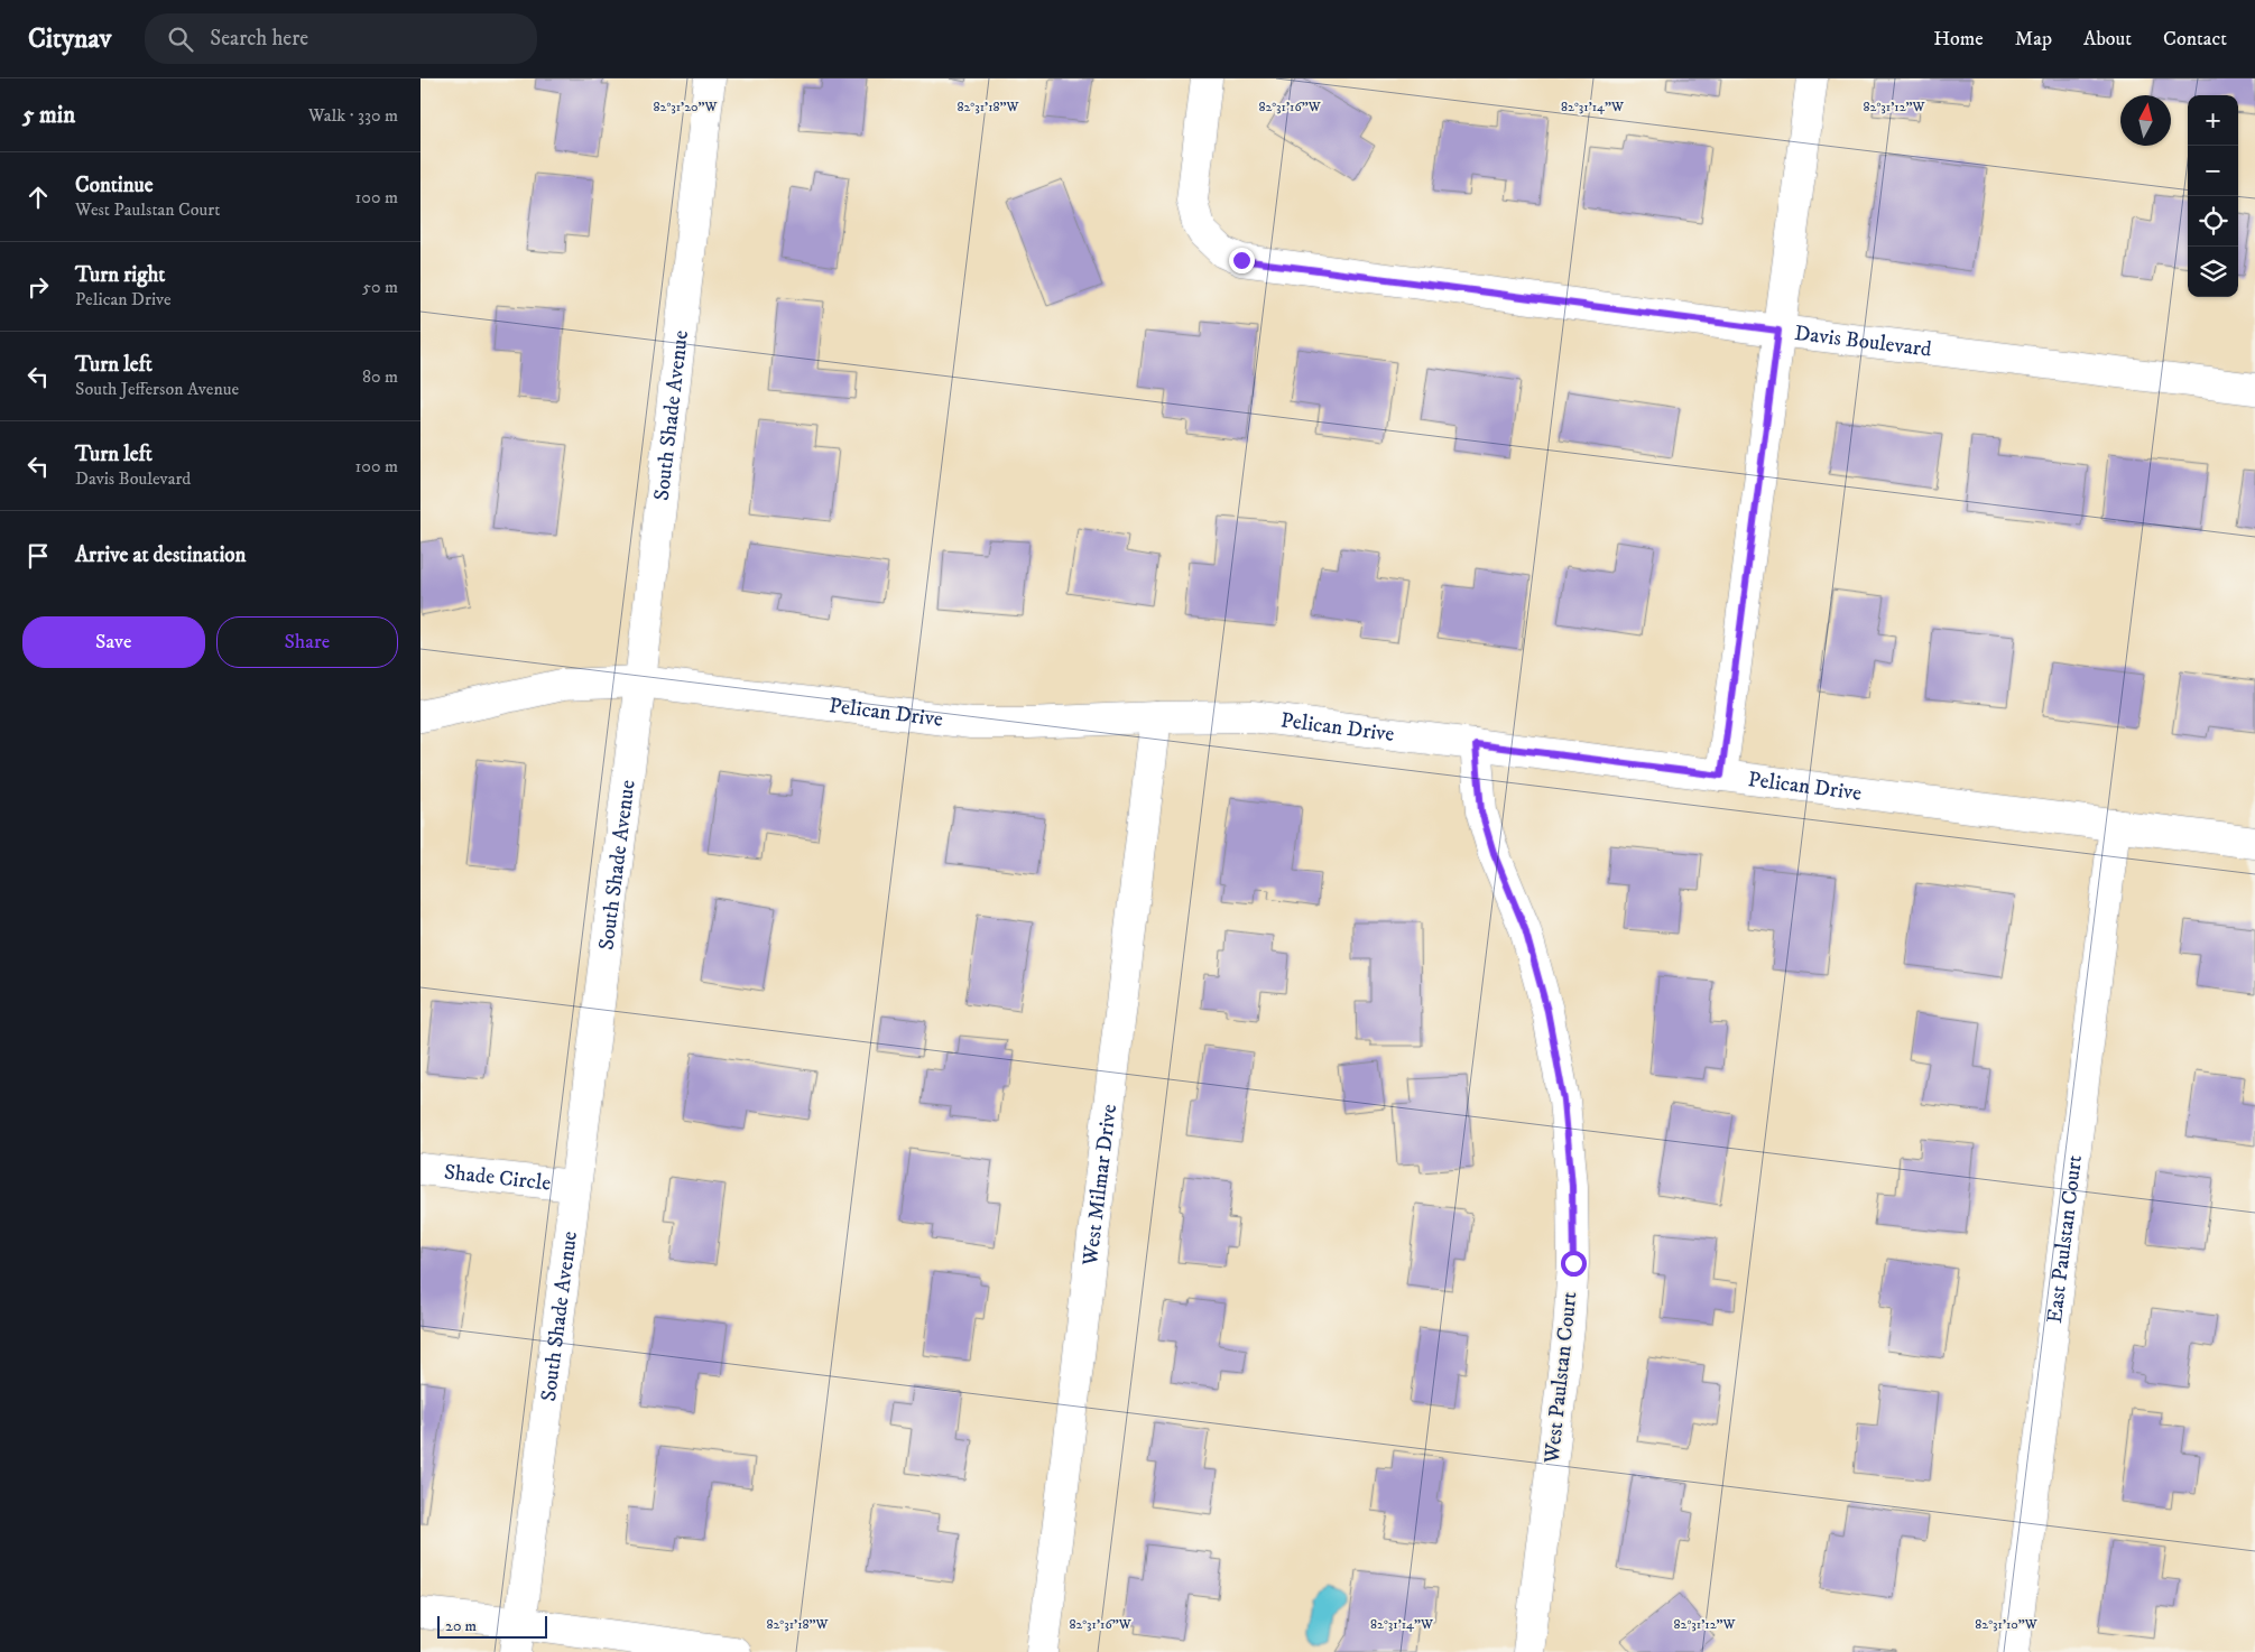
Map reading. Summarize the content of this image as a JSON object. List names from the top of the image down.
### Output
{
  "streets": {
    "street": [
      "Davis Boulevard",
      "South Shade Avenue",
      "Pelican Drive",
      "Shade Circle",
      "West Milmar Drive",
      "East Paulstan Court",
      "West Paulstan Court"
    ]
  },
  "crossings": [
    ["South Shade Avenue", "Pelican Drive"],
    ["South Shade Avenue", "Shade Circle"],
    ["Pelican Drive", "West Milmar Drive"],
    ["Pelican Drive", "East Paulstan Court"],
    ["Pelican Drive", "West Paulstan Court"]
  ],
  "scale_bar": "20 m",
  "north": "top",
  "page": {
    "header": "Citynav",
    "search": "Search here",
    "nav": [
      "Home",
      "Map",
      "About",
      "Contact"
    ],
    "heading": ["5 min", "Walk · 330 m"],
    "map_buttons": ["+", "−"],
    "list": [
      ["Continue", "West Paulstan Court", "100 m"],
      ["Turn right", "Pelican Drive", "50 m"],
      ["Turn left", "South Jefferson Avenue", "80 m"],
      ["Turn left", "Davis Boulevard", "100 m"],
      "Arrive at destination"
    ],
    "buttons": ["Save", "Share"],
    "scale": "20 m"
  },
  "coordinates": [
    "82°31'20\"W",
    "82°31'18\"W",
    "82°31'16\"W",
    "82°31'14\"W",
    "82°31'12\"W",
    "82°31'10\"W"
  ]
}
